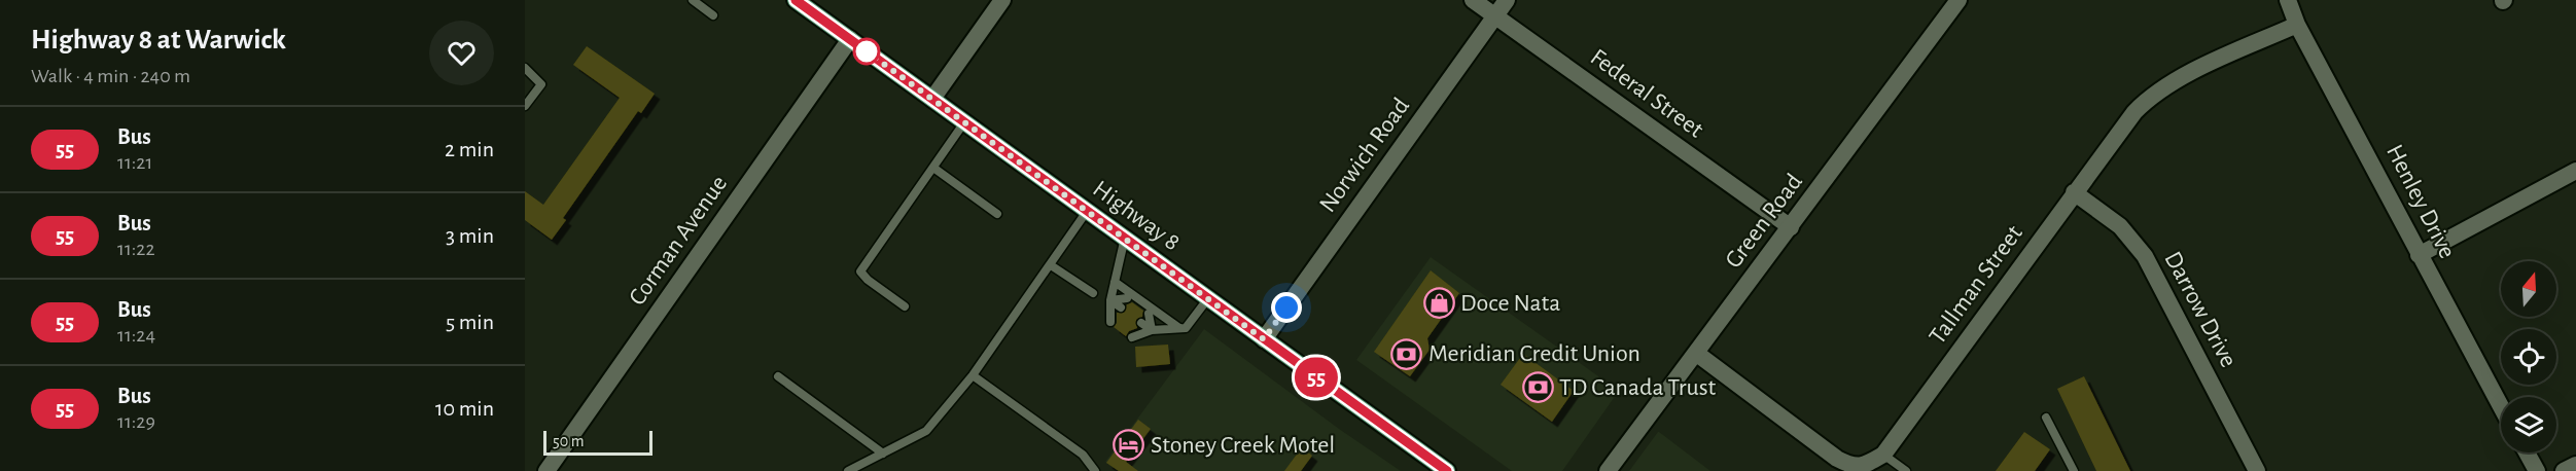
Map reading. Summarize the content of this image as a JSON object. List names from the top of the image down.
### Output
{
  "streets": {
    "main road": ["Highway 8"],
    "street": [
      "Federal Street",
      "Norwich Road",
      "Henley Drive",
      "Green Road",
      "Corman Avenue",
      "Tallman Street",
      "Darrow Drive"
    ]
  },
  "crossings": [
    ["Federal Street", "Norwich Road"],
    ["Federal Street", "Green Road"],
    ["Norwich Road", "Highway 8"],
    ["Henley Drive", "Tallman Street"],
    ["Highway 8", "Corman Avenue"],
    ["Tallman Street", "Darrow Drive"]
  ],
  "places": {
    "shop": ["Doce Nata"],
    "bank": ["Meridian Credit Union", "TD Canada Trust"],
    "hotel": ["Stoney Creek Motel"]
  },
  "lines": ["bus line 55"],
  "scale_bar": "50 m",
  "north": "top",
  "page": {
    "heading": ["Highway 8 at Warwick", "Walk · 4 min · 240 m"],
    "on_map": "55",
    "list": [
      {
        "mark": "55",
        "name": "Bus",
        "note": "11:21",
        "value": "2 min"
      },
      {
        "mark": "55",
        "name": "Bus",
        "note": "11:22",
        "value": "3 min"
      },
      {
        "mark": "55",
        "name": "Bus",
        "note": "11:24",
        "value": "5 min"
      },
      {
        "mark": "55",
        "name": "Bus",
        "note": "11:29",
        "value": "10 min"
      }
    ],
    "scale": "50 m"
  }
}
